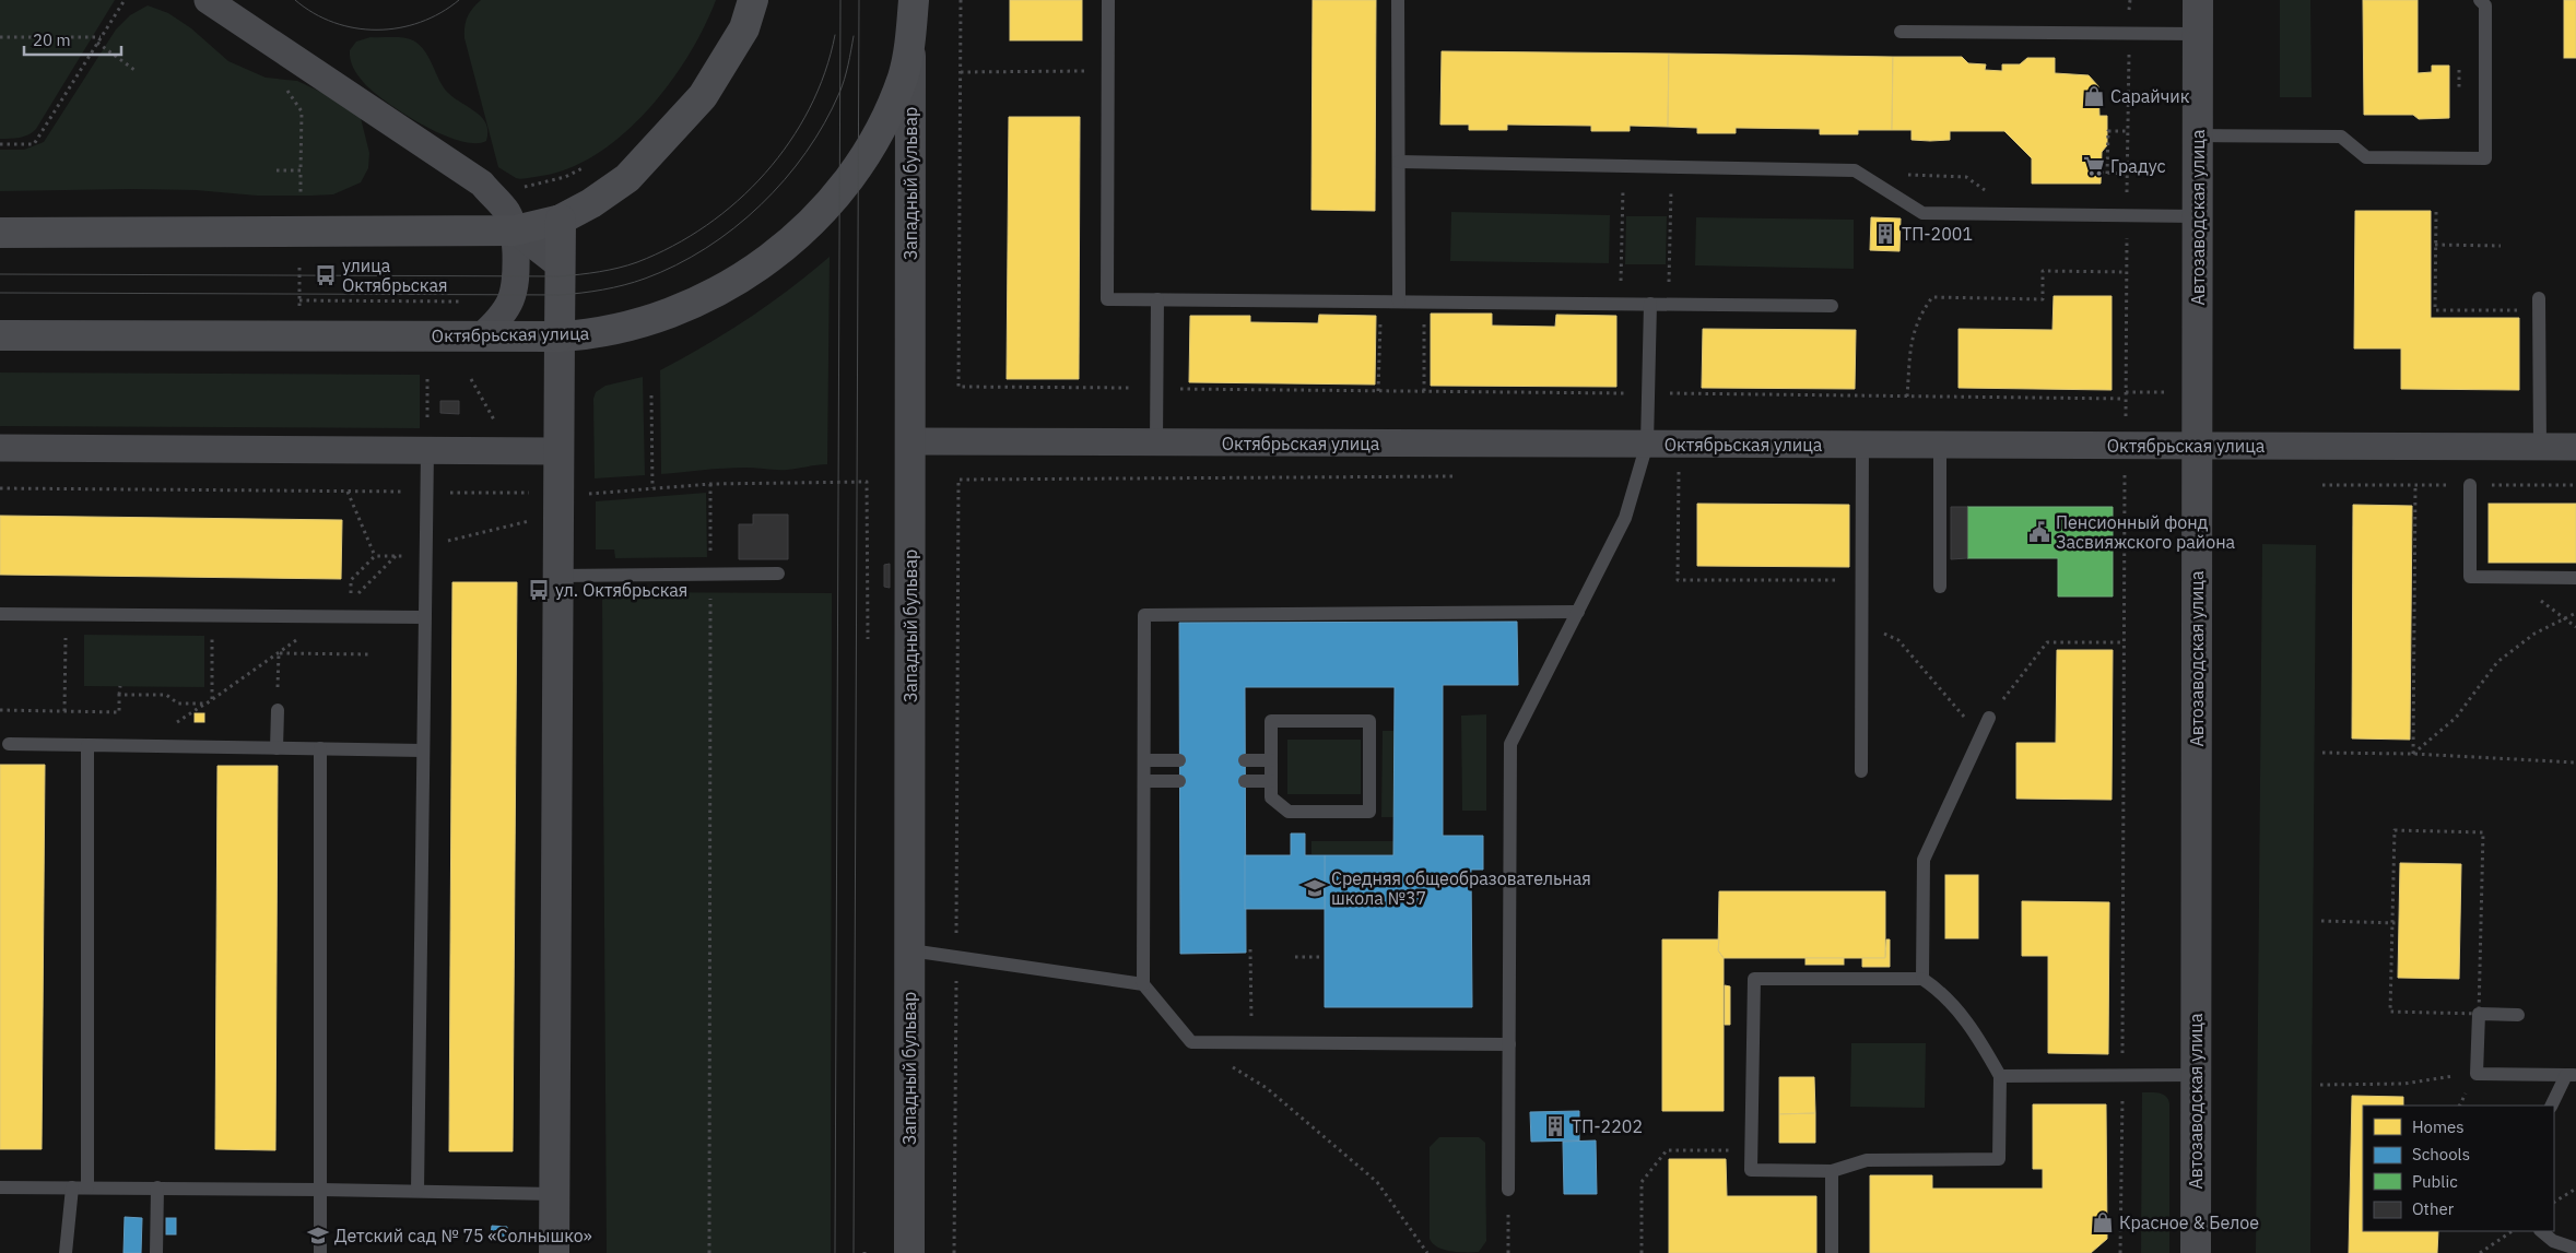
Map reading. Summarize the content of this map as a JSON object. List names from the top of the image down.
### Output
{
  "streets": {
    "main road": ["Западный бульвар", "Октябрьская улица"],
    "street": ["Автозаводская улица"]
  },
  "crossings": [
    ["Западный бульвар", "Октябрьская улица"],
    ["Автозаводская улица", "Октябрьская улица"]
  ],
  "places": {
    "shop": ["Сарайчик", "Красное & Белое"],
    "supermarket": ["Градус"],
    "building": ["ТП-2001", "ТП-2202"],
    "bus stop": ["улица Октябрьская", "ул. Октябрьская"],
    "public building": ["Пенсионный фонд Засвияжского района"],
    "school or university": ["Средняя общеобразовательная школа №37", "Детский сад № 75 «Солнышко»"]
  },
  "legend": [
    "Homes",
    "Schools",
    "Public",
    "Other"
  ],
  "scale_bar": "20 m"
}
